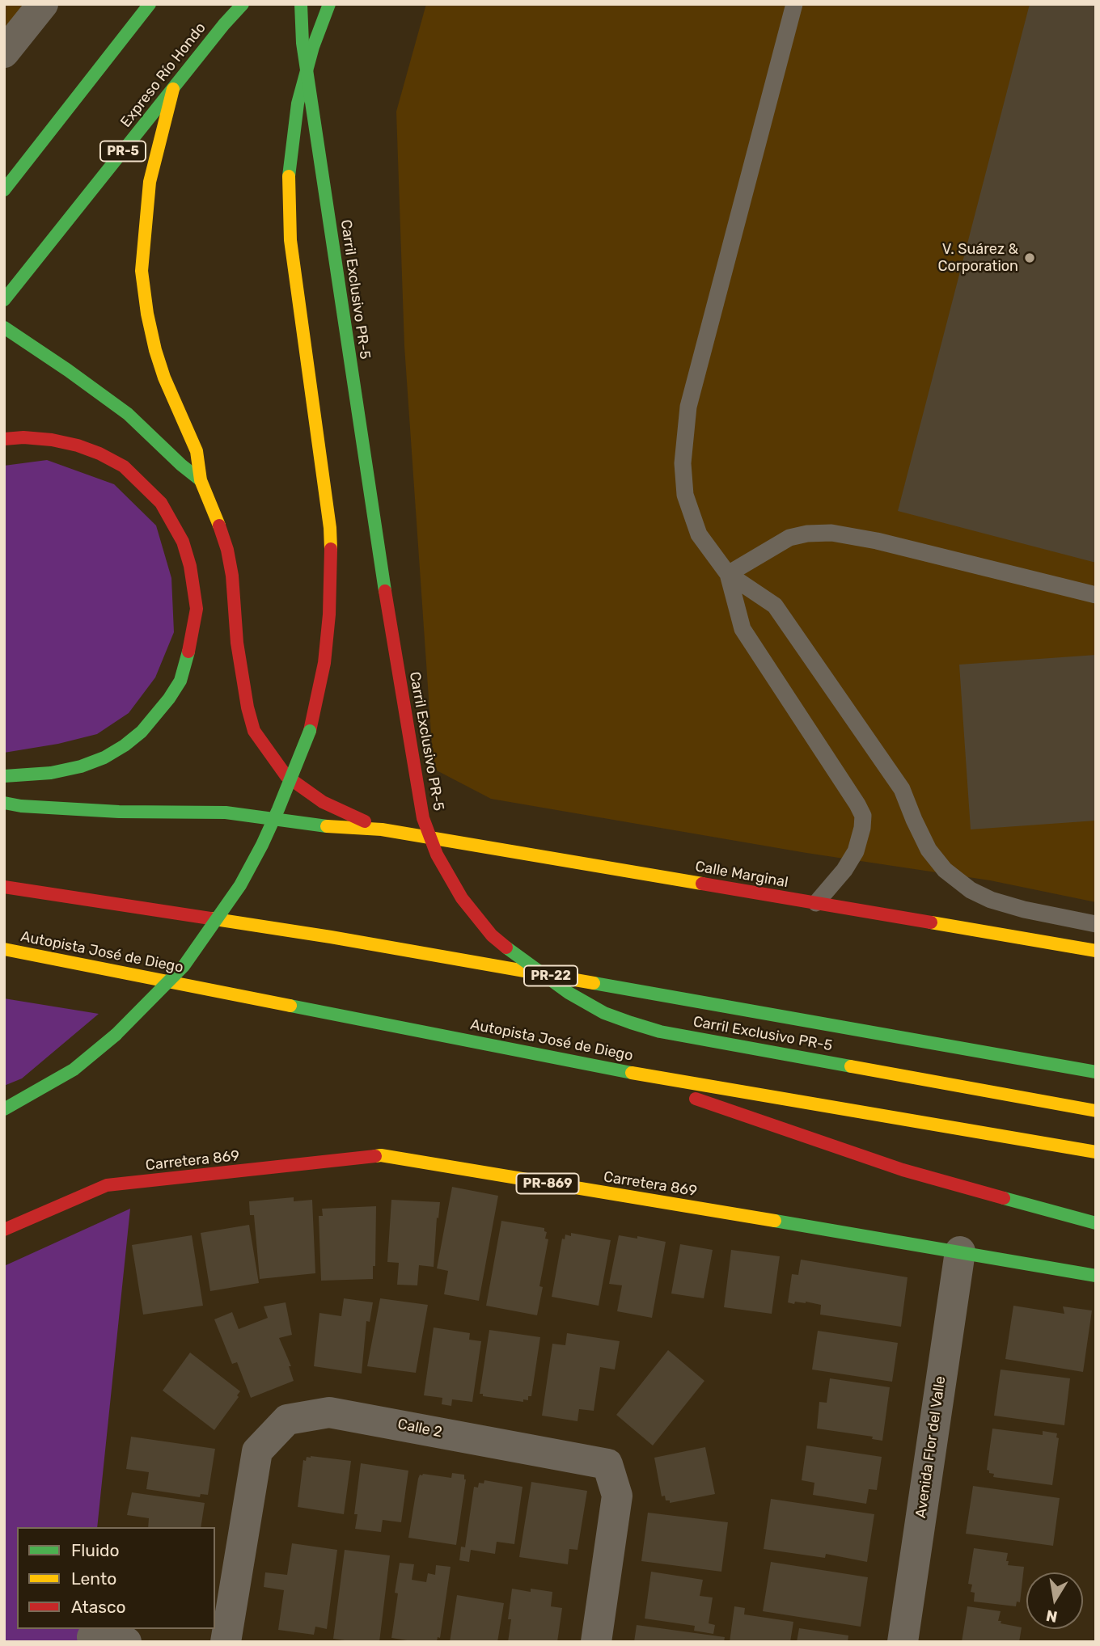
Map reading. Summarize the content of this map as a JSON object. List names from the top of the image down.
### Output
{
  "streets": {
    "highway": [
      "Expreso Río Hondo",
      "PR-5",
      "Carril Exclusivo PR-5",
      "Calle Marginal",
      "Autopista José de Diego",
      "PR-22",
      "Carretera 869",
      "PR-869"
    ],
    "street": ["Calle 2", "Avenida Flor del Valle"]
  },
  "crossings": [
    ["Carretera 869", "Avenida Flor del Valle"]
  ],
  "places": ["V. Suárez & Corporation"],
  "legend": ["Fluido", "Lento", "Atasco"],
  "north": "bottom"
}
